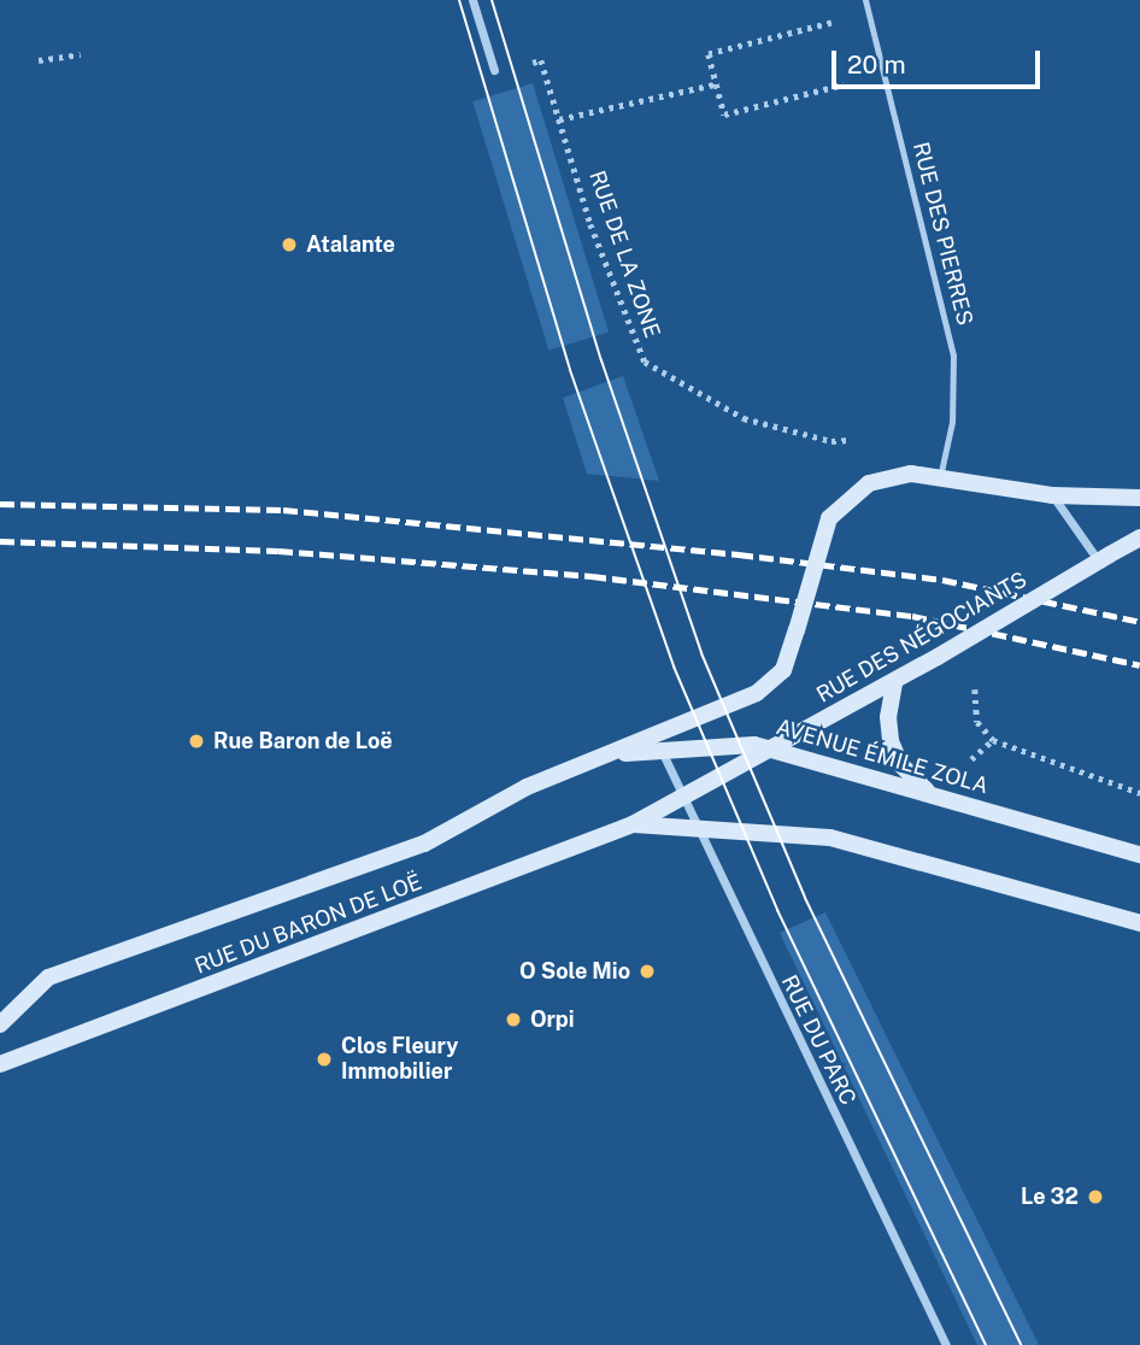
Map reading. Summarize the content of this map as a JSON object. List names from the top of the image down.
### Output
{
  "streets": {
    "street": [
      "RUE DES NÉGOCIANTS",
      "AVENUE ÉMILE ZOLA",
      "RUE DU BARON DE LOË",
      "RUE DU PARC"
    ],
    "lane": ["RUE DES PIERRES"],
    "path": ["RUE DE LA ZONE"]
  },
  "crossings": [
    ["RUE DES NÉGOCIANTS", "AVENUE ÉMILE ZOLA"],
    ["RUE DES NÉGOCIANTS", "RUE DU BARON DE LOË"],
    ["RUE DES NÉGOCIANTS", "RUE DU PARC"],
    ["AVENUE ÉMILE ZOLA", "RUE DU BARON DE LOË"],
    ["AVENUE ÉMILE ZOLA", "RUE DU PARC"]
  ],
  "places": [
    "Atalante",
    "Rue Baron de Loë",
    "O Sole Mio",
    "Orpi",
    "Clos Fleury Immobilier",
    "Le 32"
  ],
  "scale_bar": "20 m"
}
